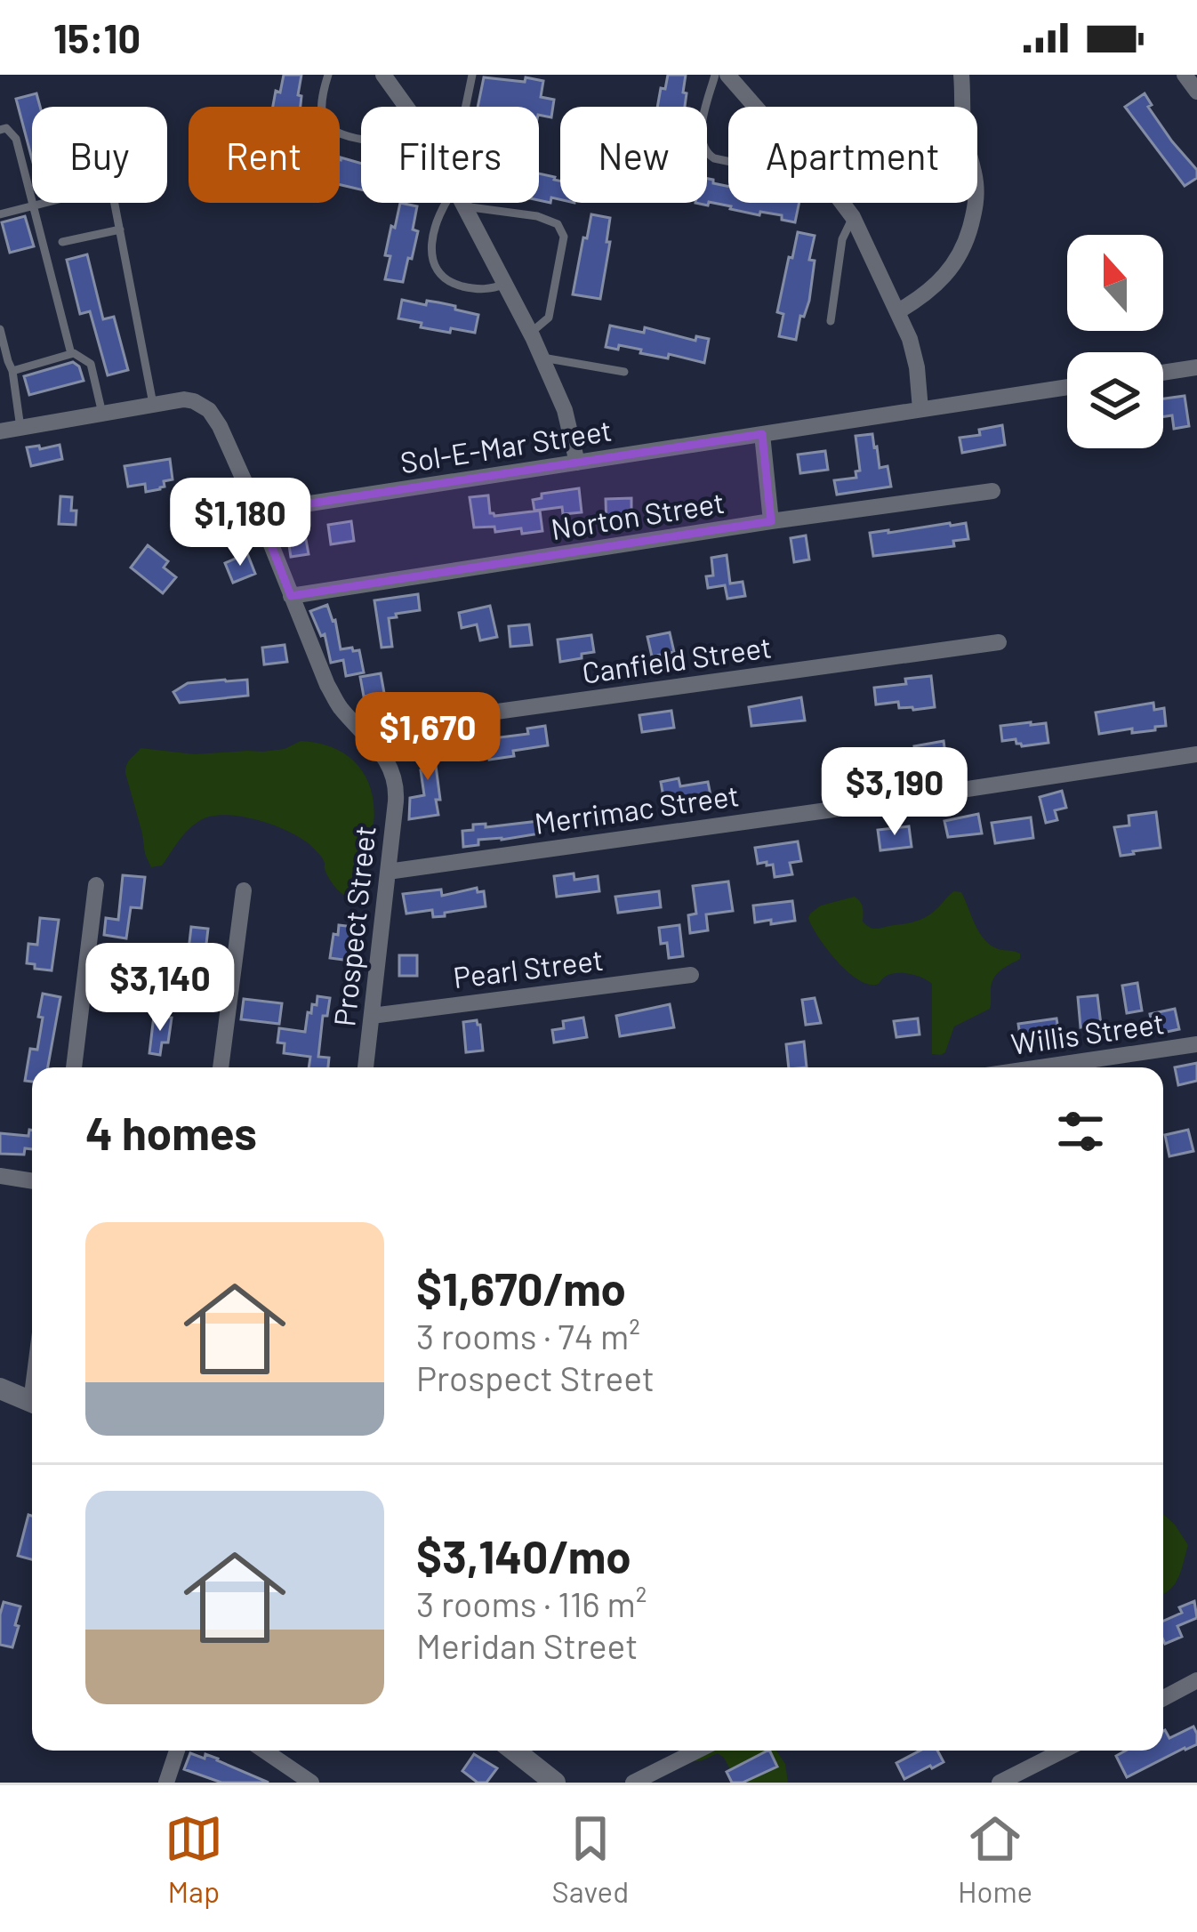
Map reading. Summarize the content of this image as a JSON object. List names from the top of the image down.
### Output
{
  "streets": {
    "street": [
      "Sol-E-Mar Street",
      "Norton Street",
      "Canfield Street",
      "Merrimac Street",
      "Prospect Street",
      "Pearl Street",
      "Willis Street"
    ]
  },
  "crossings": [
    ["Sol-E-Mar Street", "Prospect Street"],
    ["Norton Street", "Prospect Street"],
    ["Canfield Street", "Prospect Street"],
    ["Merrimac Street", "Prospect Street"],
    ["Prospect Street", "Pearl Street"]
  ],
  "north": "top",
  "page": {
    "status": "15:10",
    "chip": [
      "Buy",
      "Rent",
      "Filters",
      "New",
      "Apartment"
    ],
    "price": [
      "$1,180",
      "$1,670",
      "$3,190",
      "$3,140"
    ],
    "heading": "4 homes",
    "list": [
      {
        "name": "$1,670/mo",
        "note": "3 rooms · 74 m² · Prospect Street"
      },
      {
        "name": "$3,140/mo",
        "note": "3 rooms · 116 m² · Meridan Street"
      }
    ],
    "tabs": ["Map", "Saved", "Home"]
  }
}
